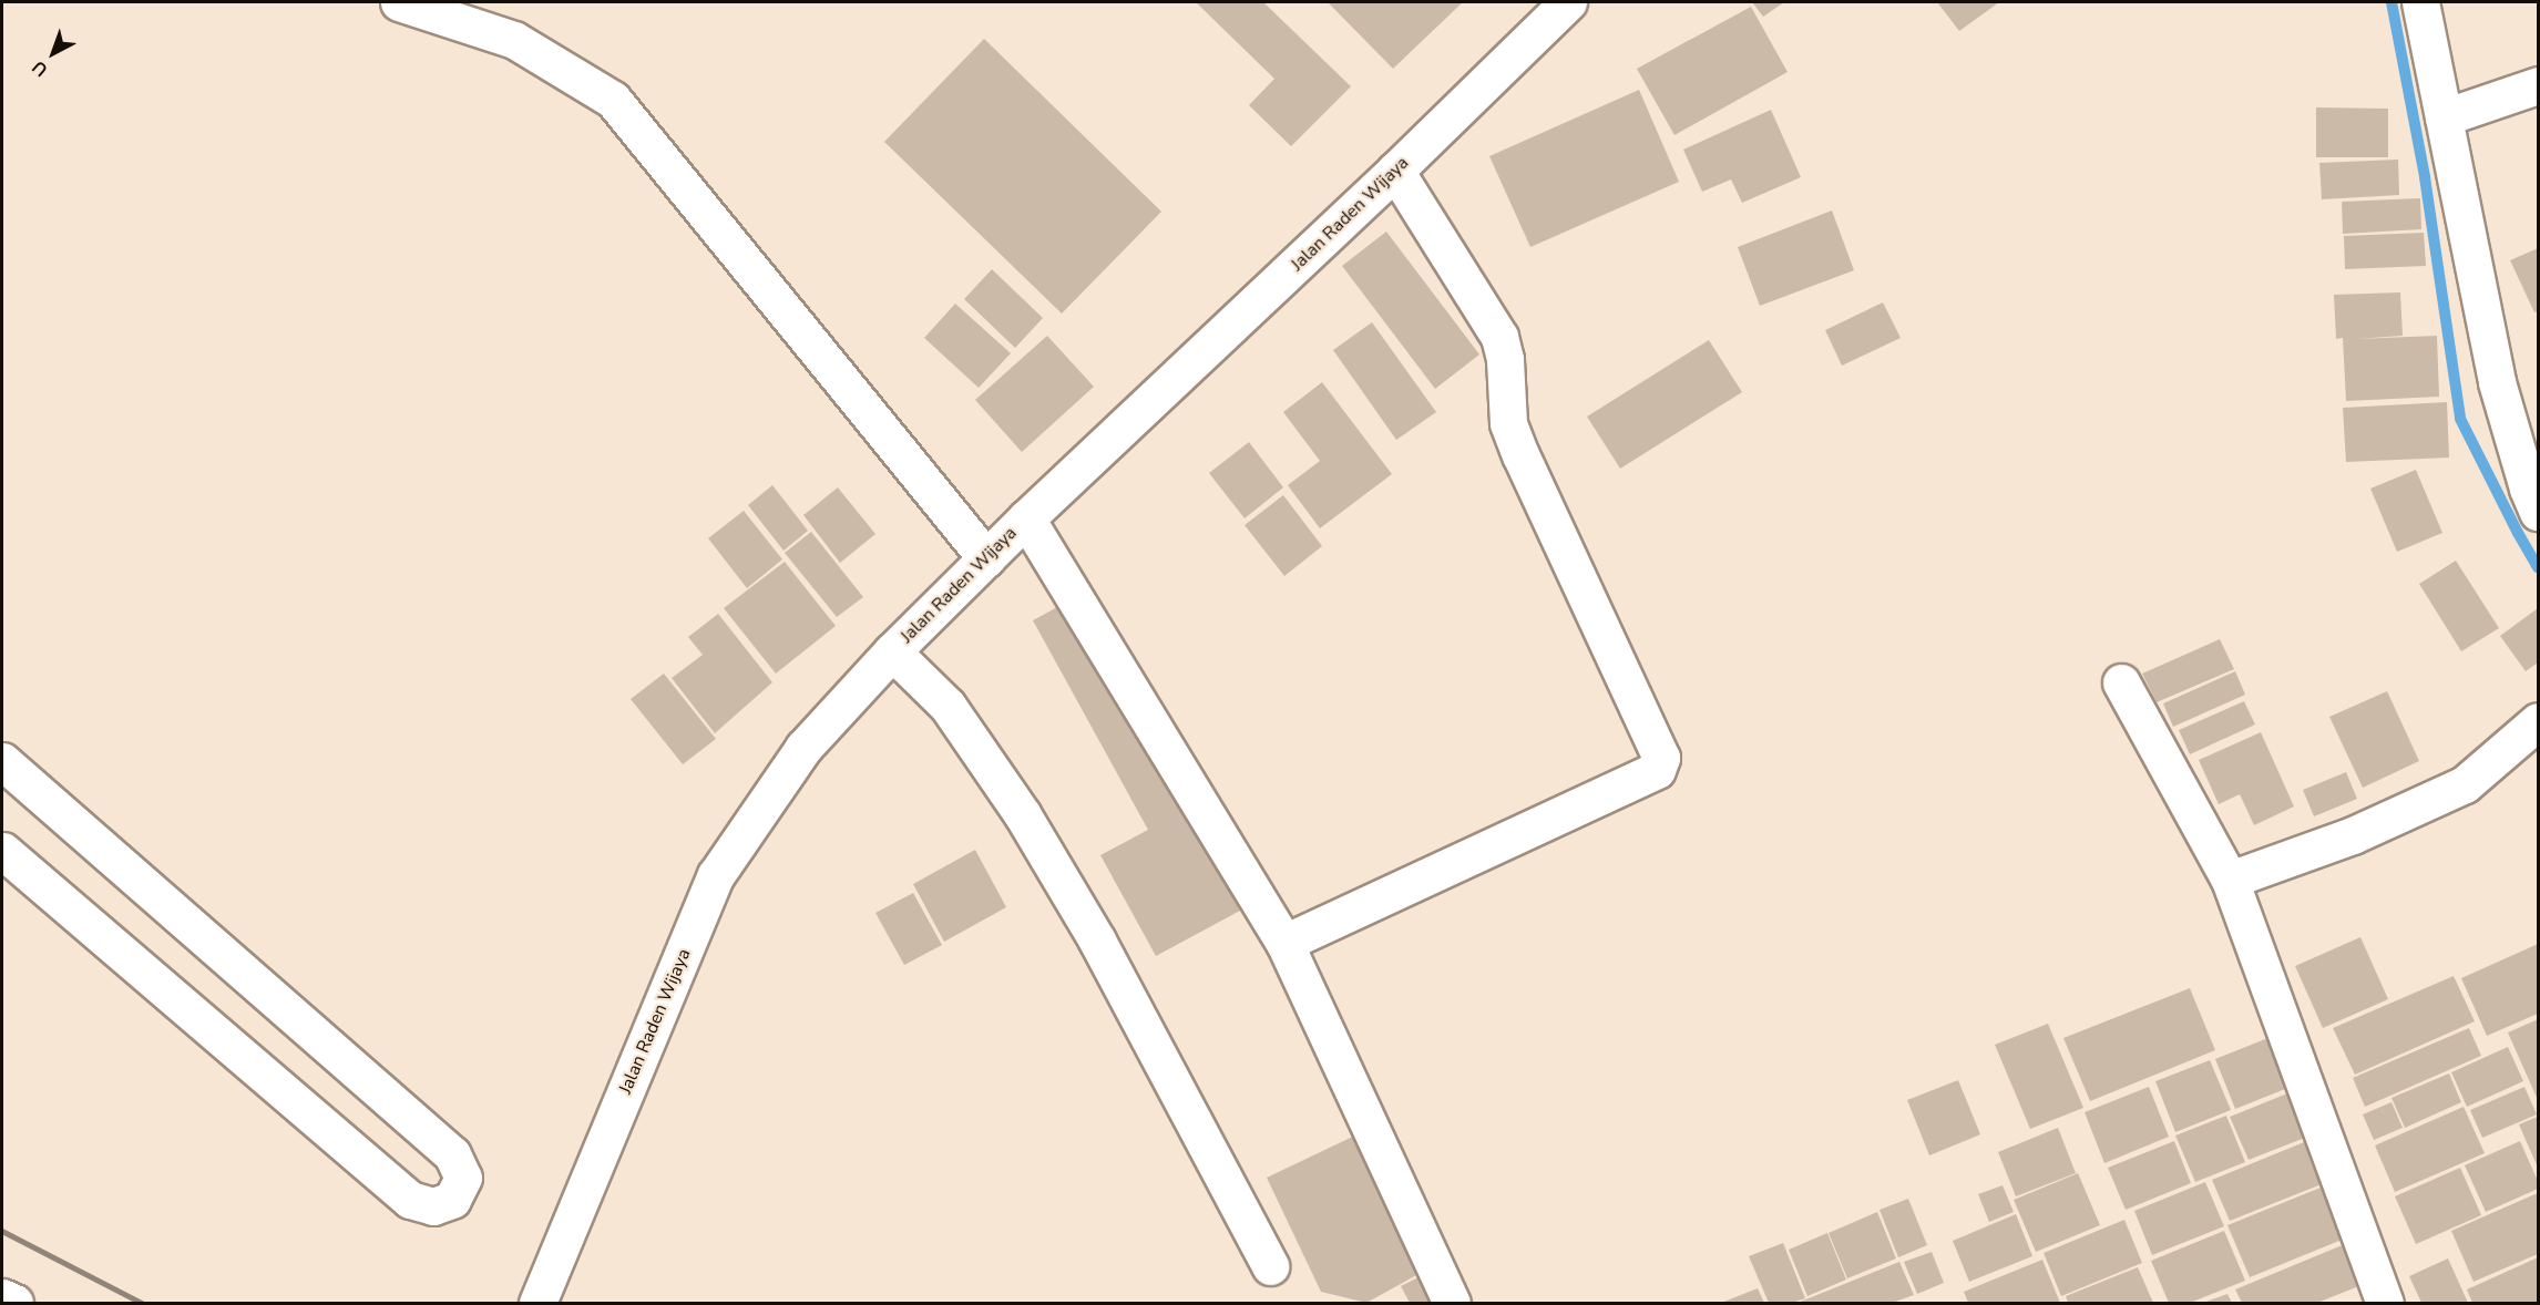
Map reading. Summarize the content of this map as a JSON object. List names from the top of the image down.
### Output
{
  "streets": {
    "main road": ["Jalan Raden Wijaya"]
  },
  "north": "bottom left"
}
